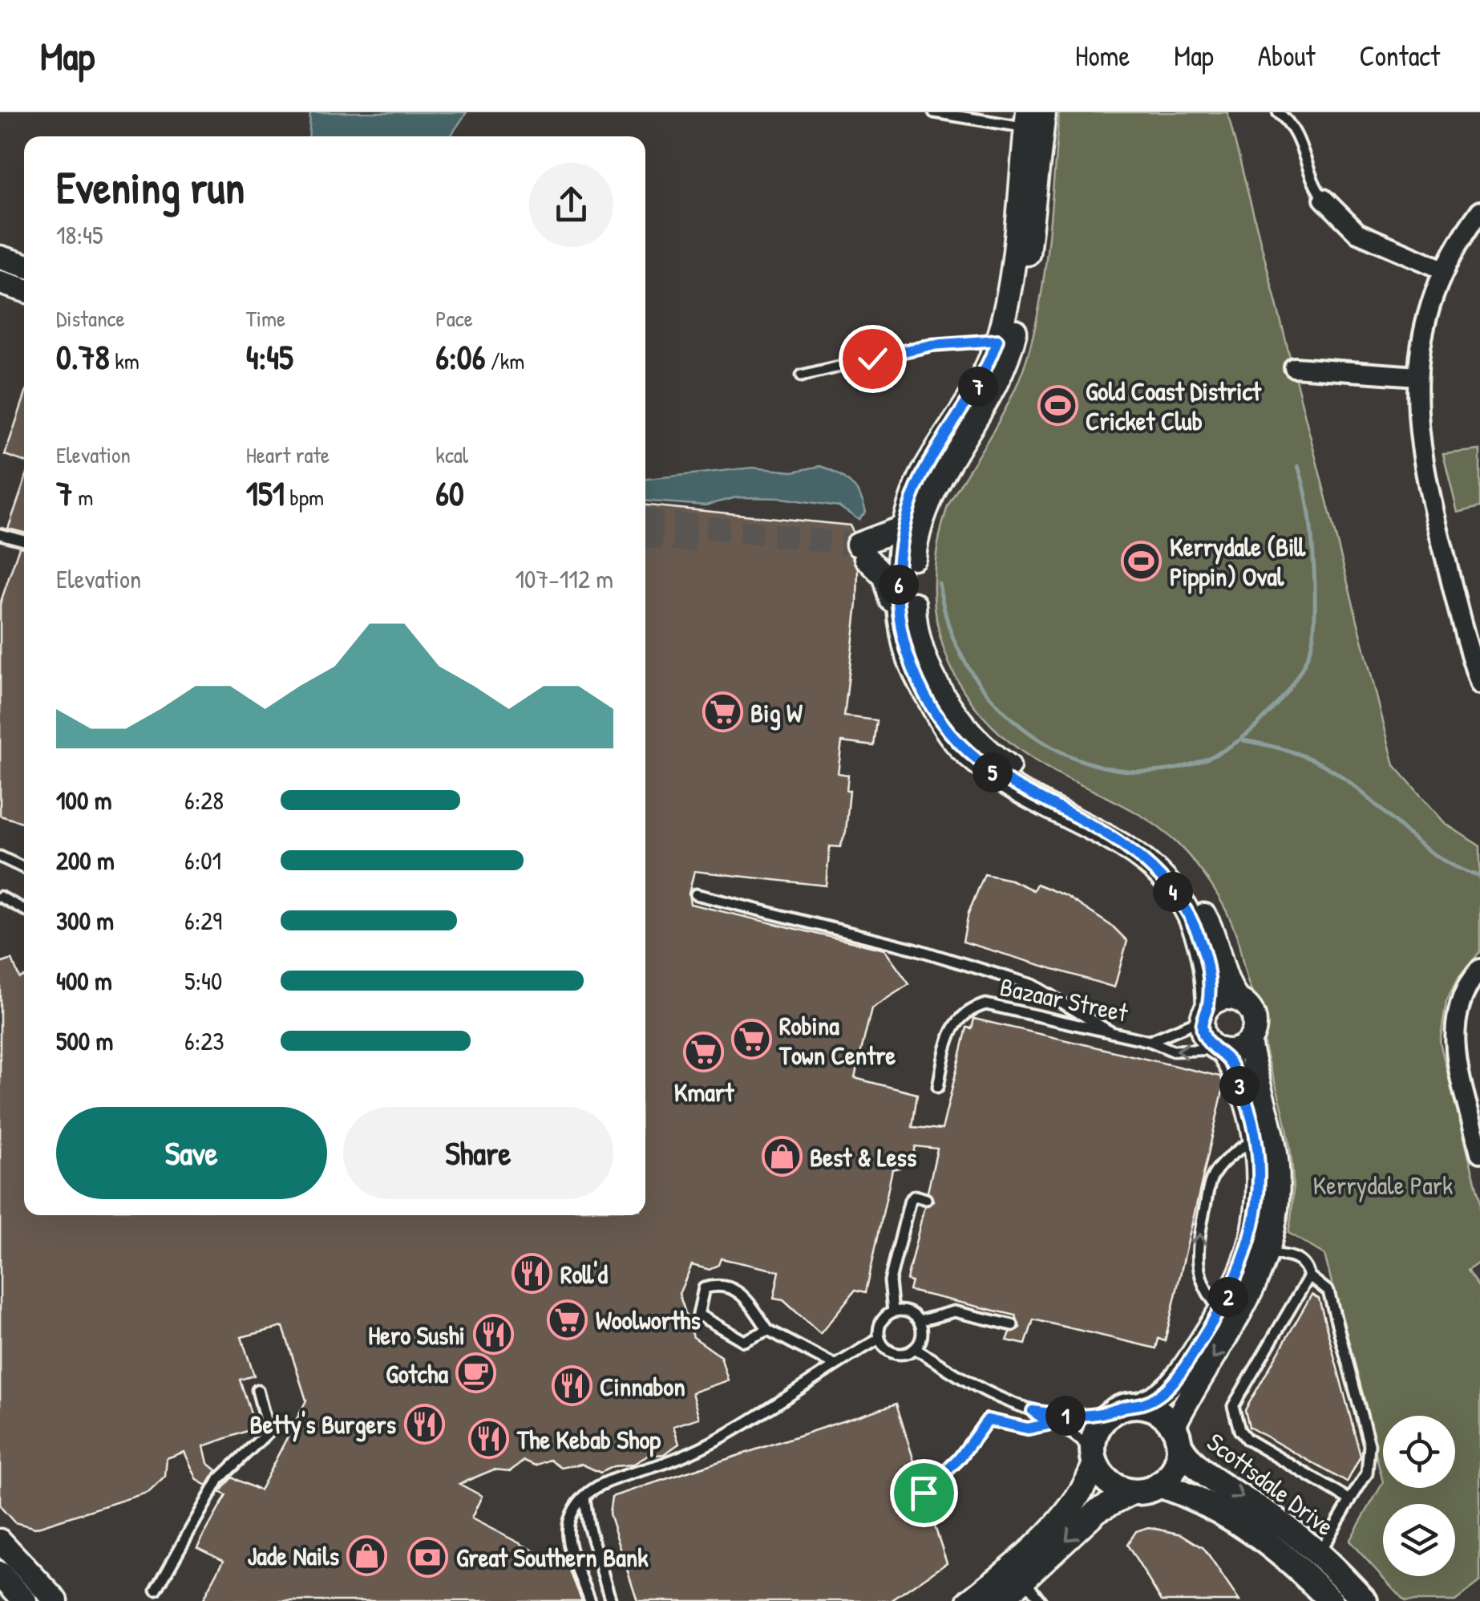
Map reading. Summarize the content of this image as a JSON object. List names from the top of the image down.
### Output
{
  "streets": {
    "main road": ["Scottsdale Drive"],
    "lane": ["Bazaar Street"]
  },
  "parks": ["Kerrydale Park"],
  "places": {
    "sports": ["Gold Coast District Cricket Club", "Kerrydale (Bill Pippin) Oval"],
    "supermarket": [
      "Big W",
      "Robina Town Centre",
      "Kmart",
      "Woolworths"
    ],
    "shop": ["Best & Less", "Jade Nails"],
    "restaurant": [
      "Roll'd",
      "Hero Sushi",
      "Cinnabon",
      "Betty's Burgers",
      "The Kebab Shop"
    ],
    "cafe": ["Gotcha"],
    "bank": ["Great Southern Bank"]
  },
  "page": {
    "header": "Map",
    "nav": [
      "Home",
      "Map",
      "About",
      "Contact"
    ],
    "heading": ["Evening run", "18:45"],
    "stats": [
      ["Distance", "0.78 km"],
      ["Time", "4:45"],
      ["Pace", "6:06 /km"],
      ["Elevation", "7 m"],
      ["Heart rate", "151 bpm"],
      ["kcal", "60"]
    ],
    "pins": [
      "7",
      "6",
      "5",
      "4",
      "3",
      "2",
      "1"
    ],
    "chart": ["Elevation", "107–112 m"],
    "list": [
      {
        "name": "100 m",
        "note": "6:28"
      },
      {
        "name": "200 m",
        "note": "6:01"
      },
      {
        "name": "300 m",
        "note": "6:29"
      },
      {
        "name": "400 m",
        "note": "5:40"
      },
      {
        "name": "500 m",
        "note": "6:23"
      }
    ],
    "buttons": ["Save", "Share"]
  }
}
